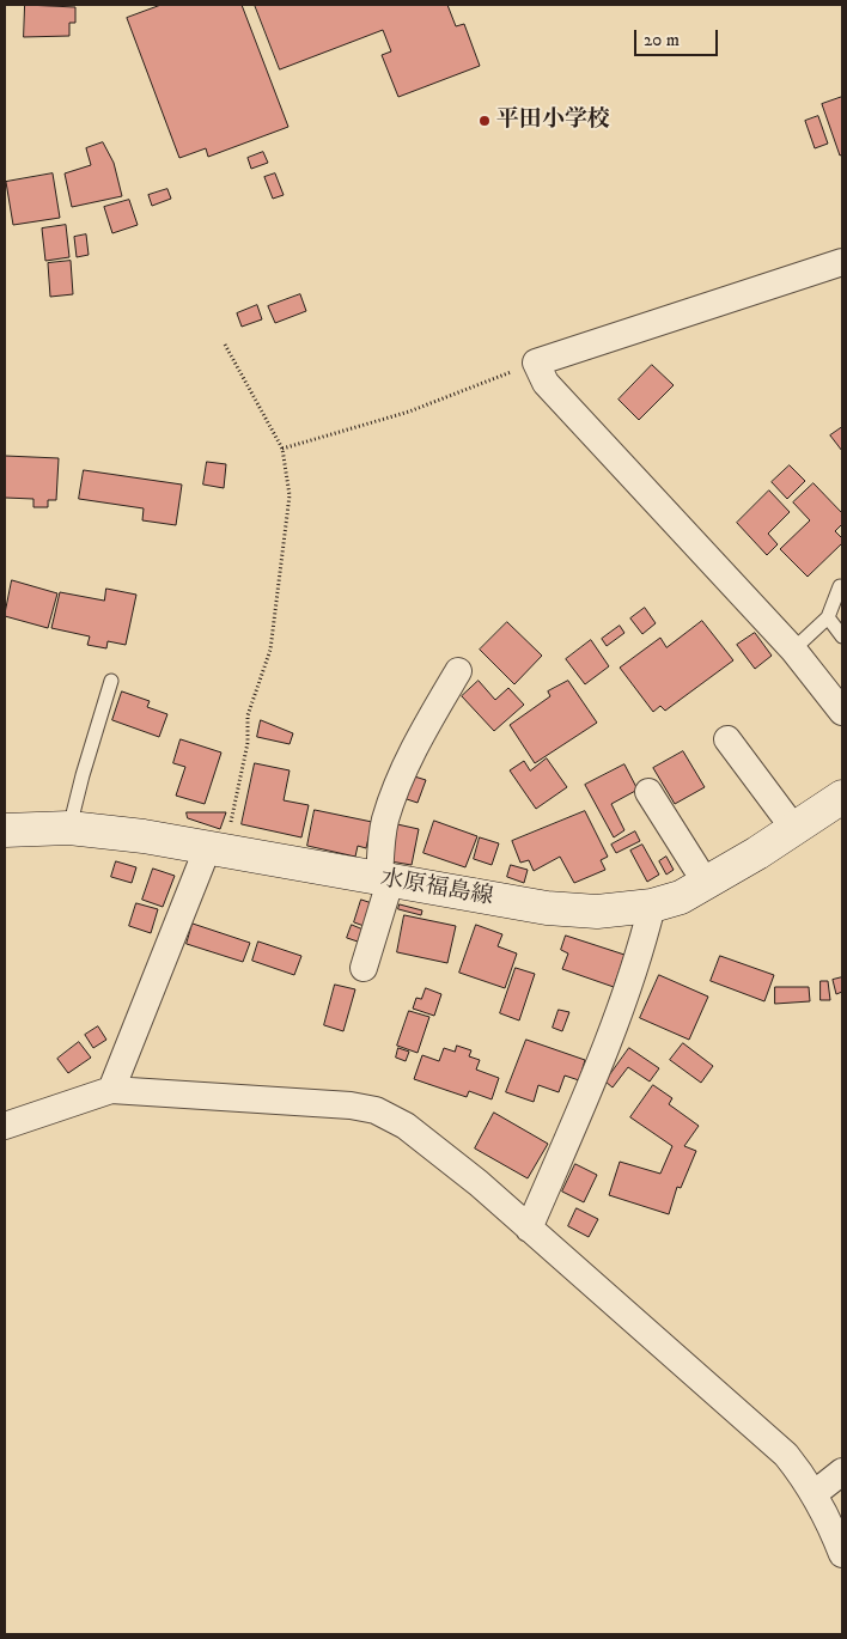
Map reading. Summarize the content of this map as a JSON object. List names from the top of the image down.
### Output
{
  "streets": {
    "main road": ["水原福島線"]
  },
  "places": ["平田小学校"],
  "scale_bar": "20 m"
}
